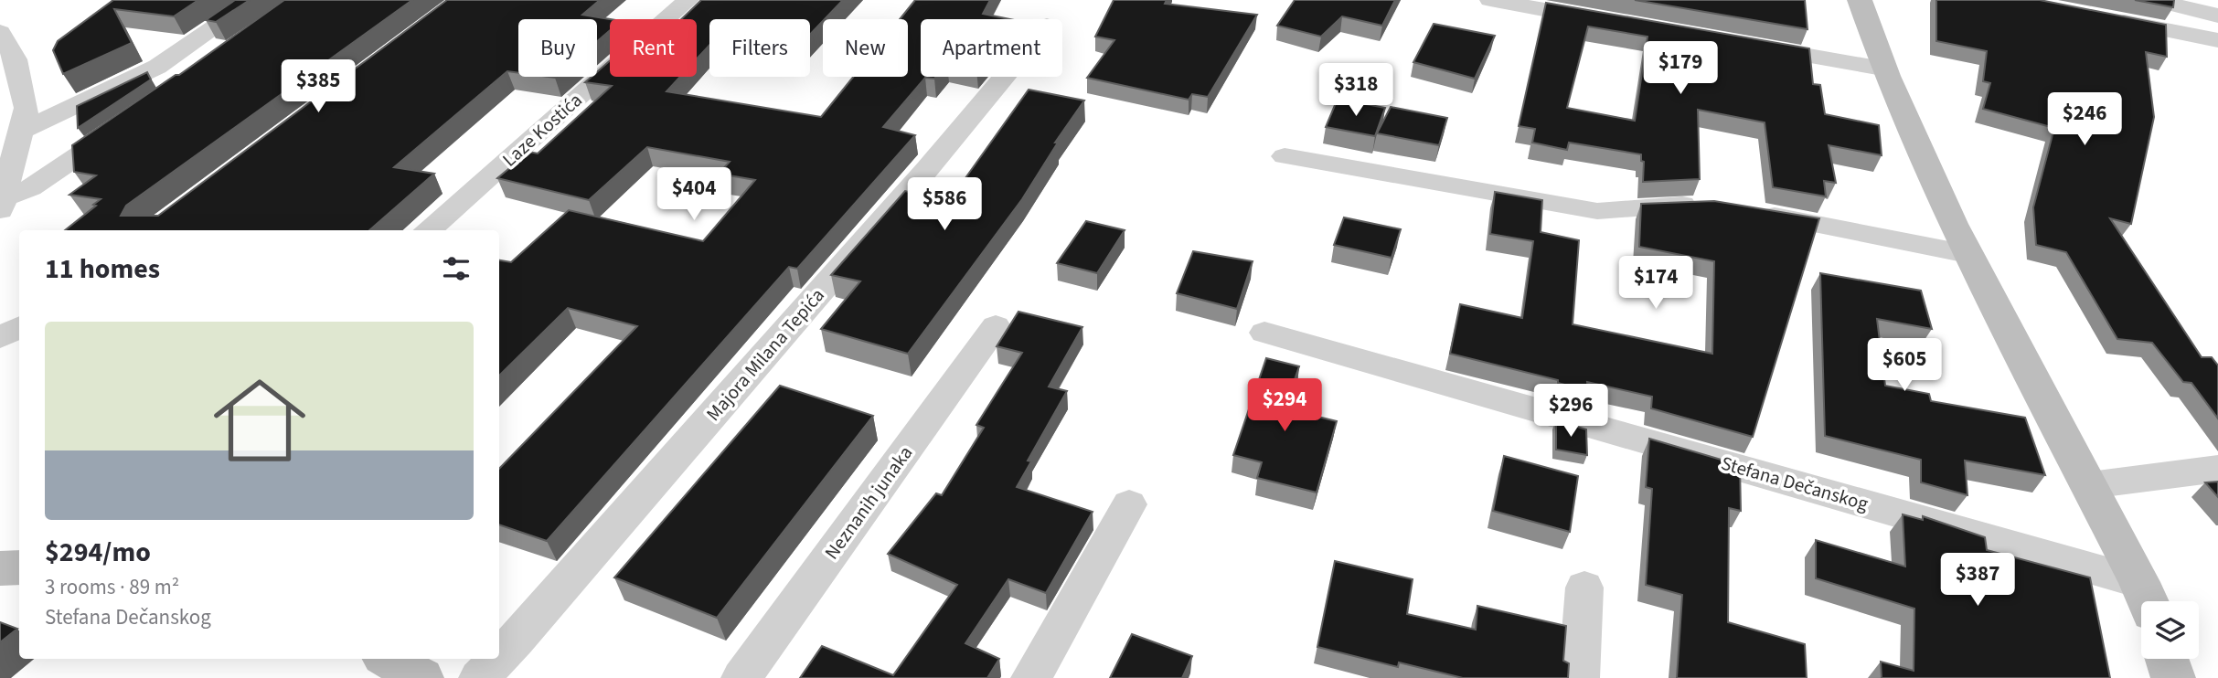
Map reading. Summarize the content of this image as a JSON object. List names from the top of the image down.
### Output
{
  "streets": {
    "main road": ["Stefana Dečanskog"],
    "street": ["Laze Kostića", "Majora Milana Tepića", "Neznanih junaka"]
  },
  "page": {
    "chip": [
      "Buy",
      "Rent",
      "Filters",
      "New",
      "Apartment"
    ],
    "price": [
      "$179",
      "$385",
      "$318",
      "$246",
      "$404",
      "$586",
      "$174",
      "$605",
      "$294",
      "$296",
      "$387"
    ],
    "heading": "11 homes",
    "list": [
      {
        "name": "$294/mo",
        "note": "3 rooms · 89 m² · Stefana Dečanskog"
      }
    ]
  }
}
